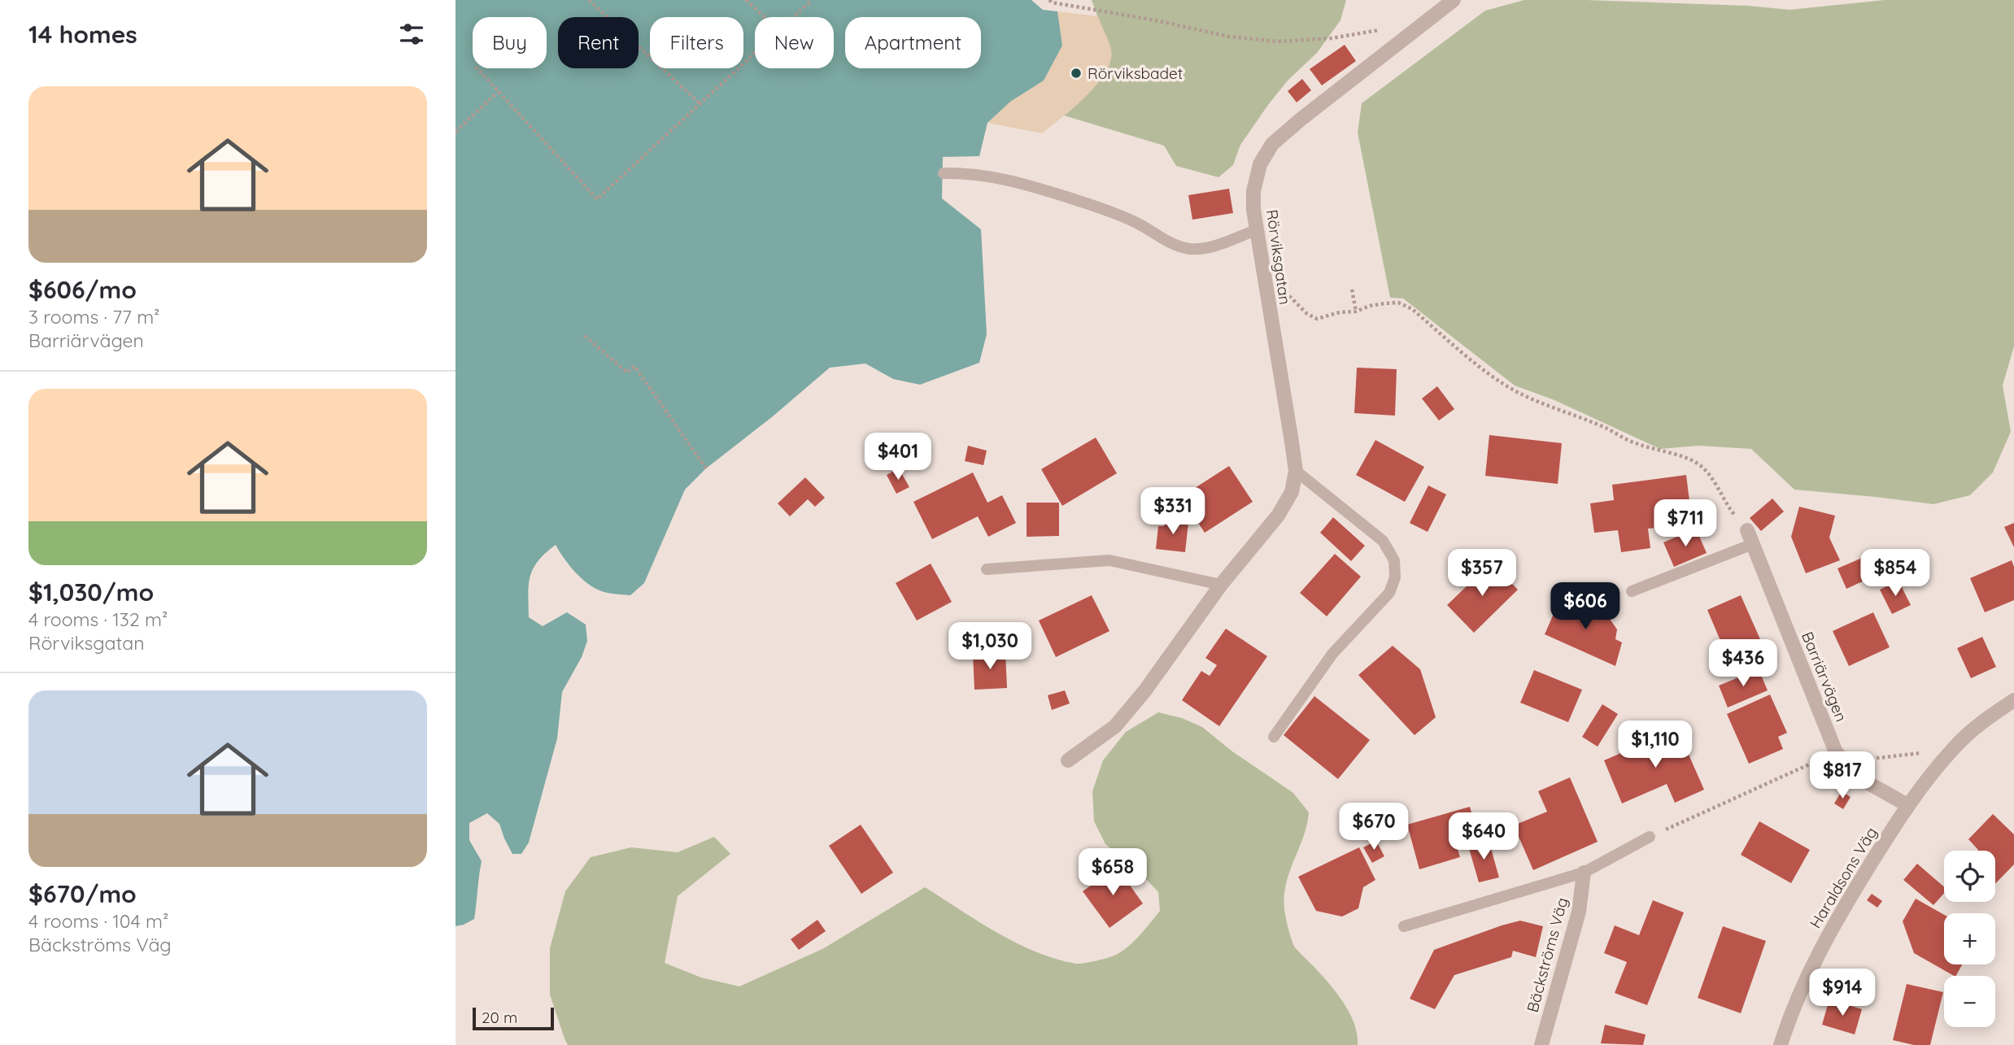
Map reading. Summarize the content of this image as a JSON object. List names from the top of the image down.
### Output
{
  "streets": {
    "street": [
      "Rörviksgatan",
      "Barriärvägen",
      "Haraldsons Väg",
      "Bäckströms Väg"
    ]
  },
  "crossings": [
    ["Barriärvägen", "Haraldsons Väg"]
  ],
  "places": ["Rörviksbadet"],
  "scale_bar": "20 m",
  "page": {
    "heading": "14 homes",
    "chip": [
      "Buy",
      "Rent",
      "Filters",
      "New",
      "Apartment"
    ],
    "list": [
      {
        "name": "$606/mo",
        "note": "3 rooms · 77 m² · Barriärvägen"
      },
      {
        "name": "$1,030/mo",
        "note": "4 rooms · 132 m² · Rörviksgatan"
      },
      {
        "name": "$670/mo",
        "note": "4 rooms · 104 m² · Bäckströms Väg"
      }
    ],
    "price": [
      "$401",
      "$331",
      "$711",
      "$357",
      "$854",
      "$606",
      "$1,030",
      "$436",
      "$1,110",
      "$817",
      "$670",
      "$640",
      "$658",
      "$914"
    ],
    "map_buttons": ["+", "−"],
    "scale": "20 m"
  }
}
